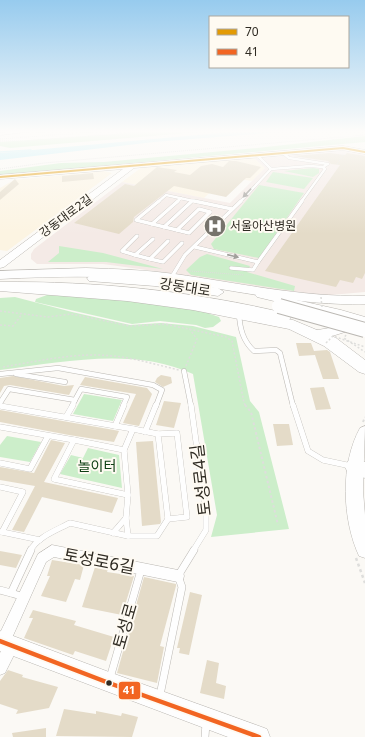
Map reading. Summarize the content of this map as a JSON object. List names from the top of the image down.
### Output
{
  "streets": {
    "main road": ["강동대로"],
    "street": ["강동대로2길", "토성로6길"],
    "lane": ["토성로4길", "토성로"]
  },
  "crossings": [
    ["토성로4길", "토성로6길"],
    ["토성로6길", "토성로"]
  ],
  "parks": ["놀이터"],
  "places": {
    "hospital": ["서울아산병원"]
  },
  "lines": ["transit line 70", "transit line 41"],
  "legend": ["70", "41"]
}
